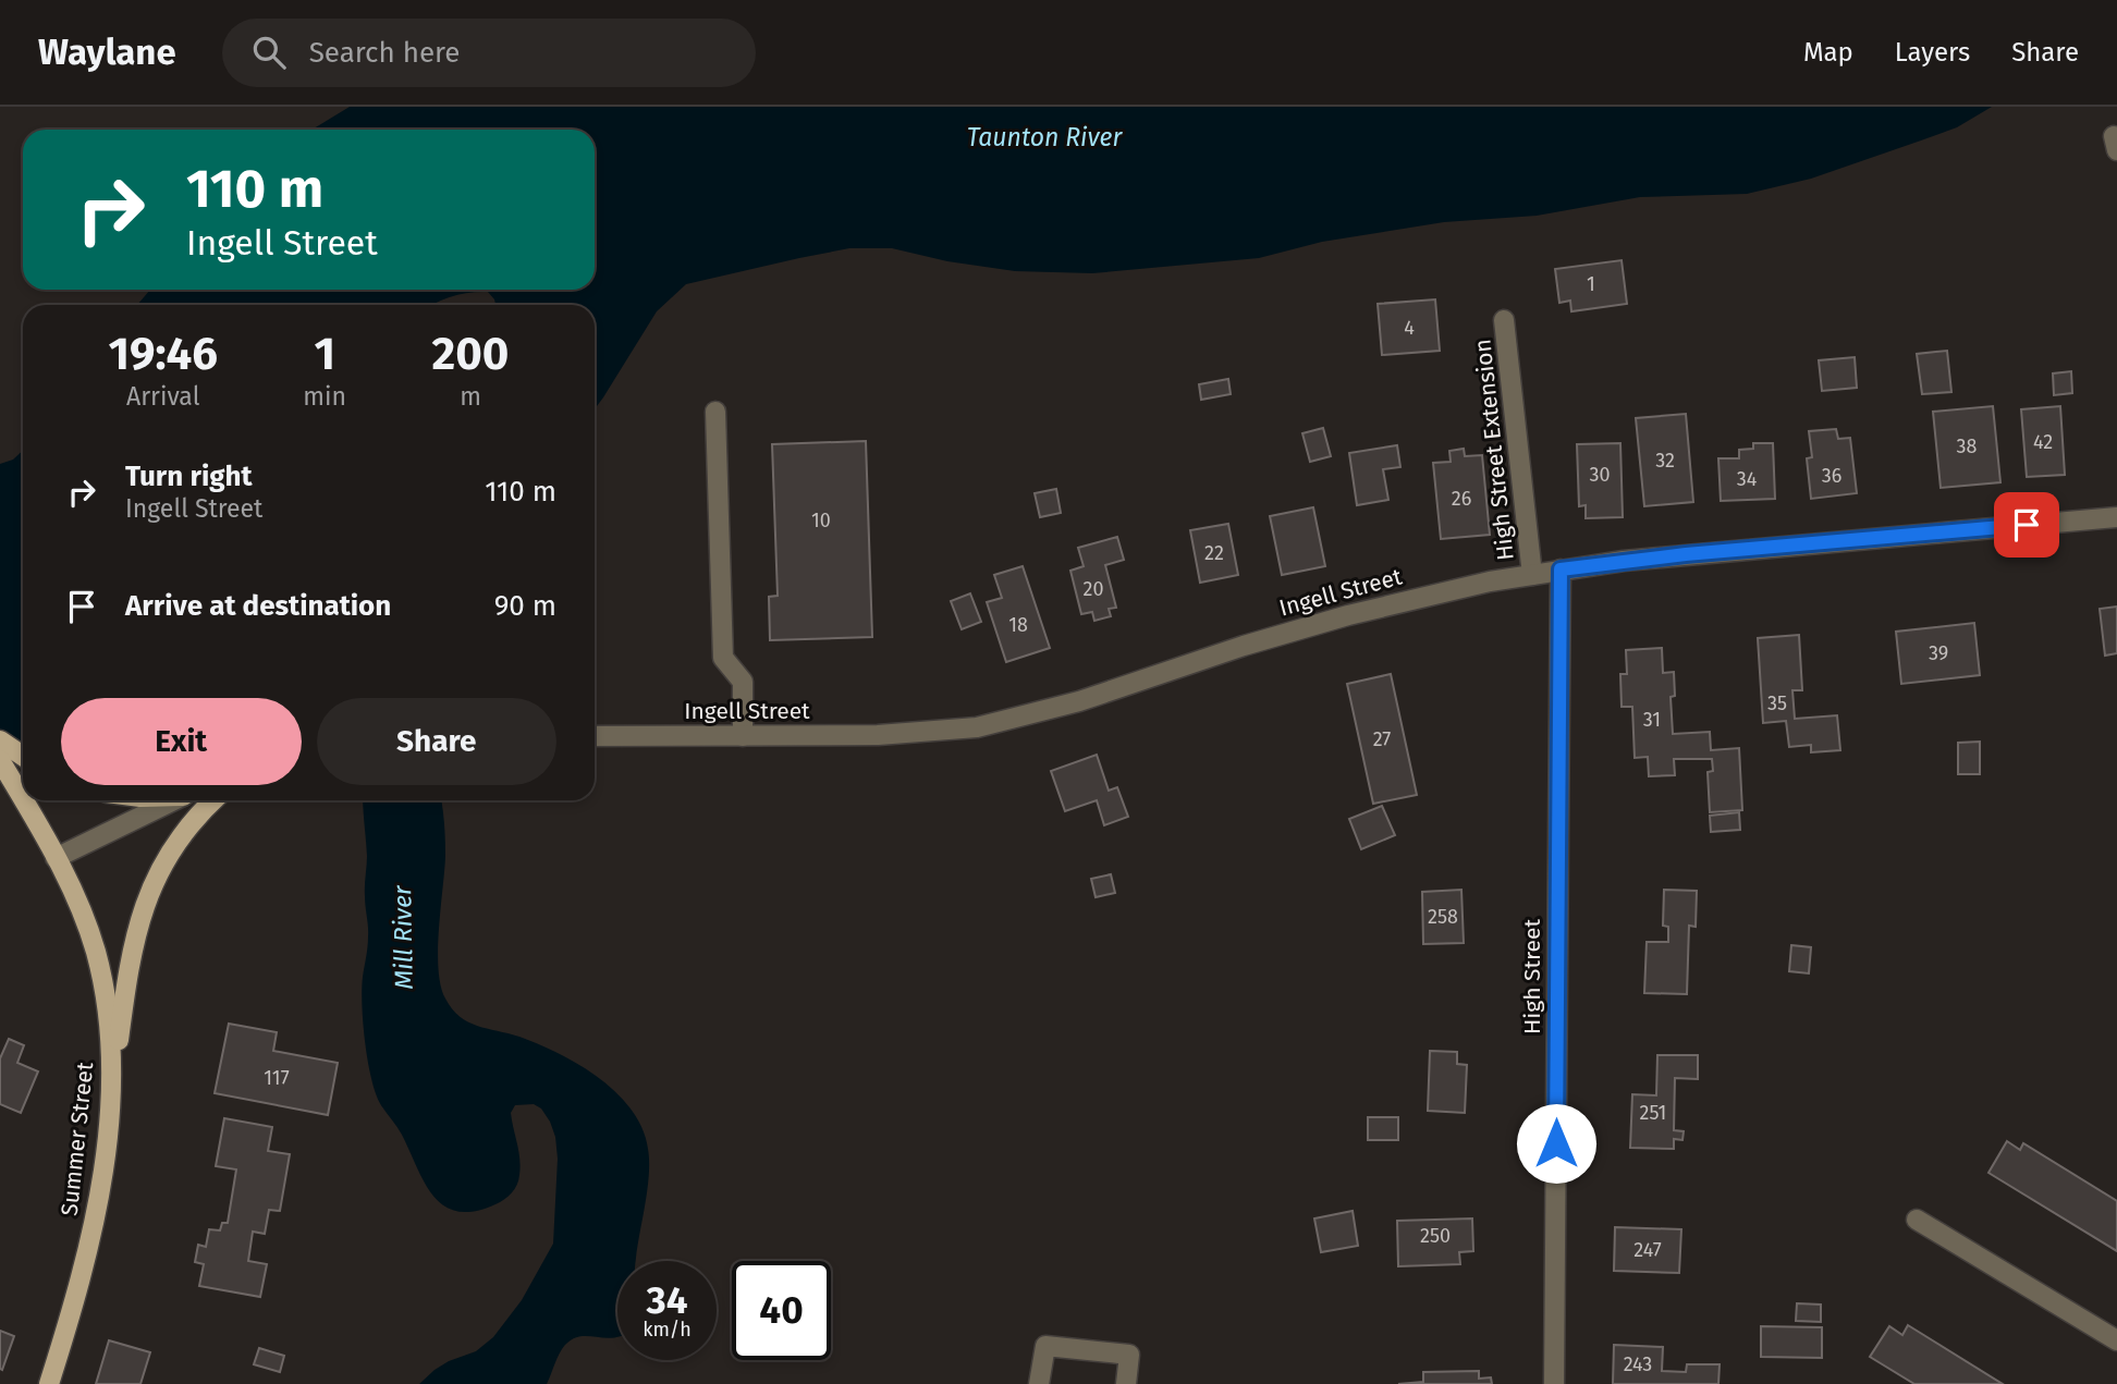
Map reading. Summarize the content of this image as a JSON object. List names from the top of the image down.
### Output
{
  "streets": {
    "main road": ["Summer Street"],
    "street": ["High Street Extension", "Ingell Street", "High Street"]
  },
  "crossings": [
    ["High Street Extension", "Ingell Street"],
    ["Ingell Street", "High Street"]
  ],
  "water": ["Taunton River", "Mill River"],
  "house_numbers": [
    "1",
    "4",
    "42",
    "38",
    "32",
    "30",
    "36",
    "34",
    "26",
    "10",
    "22",
    "20",
    "18",
    "39",
    "35",
    "31",
    "27",
    "258",
    "117",
    "251",
    "250",
    "247",
    "243"
  ],
  "page": {
    "header": "Waylane",
    "search": "Search here",
    "nav": ["Map", "Layers", "Share"],
    "turn": ["110 m", "Ingell Street"],
    "eta": [
      "19:46",
      "Arrival",
      "1",
      "min",
      "200",
      "m"
    ],
    "list": [
      {
        "name": "Turn right",
        "note": "Ingell Street",
        "value": "110 m"
      },
      {
        "name": "Arrive at destination",
        "value": "90 m"
      }
    ],
    "buttons": ["Exit", "Share"],
    "speed": "34 km/h",
    "limit": "40"
  }
}
